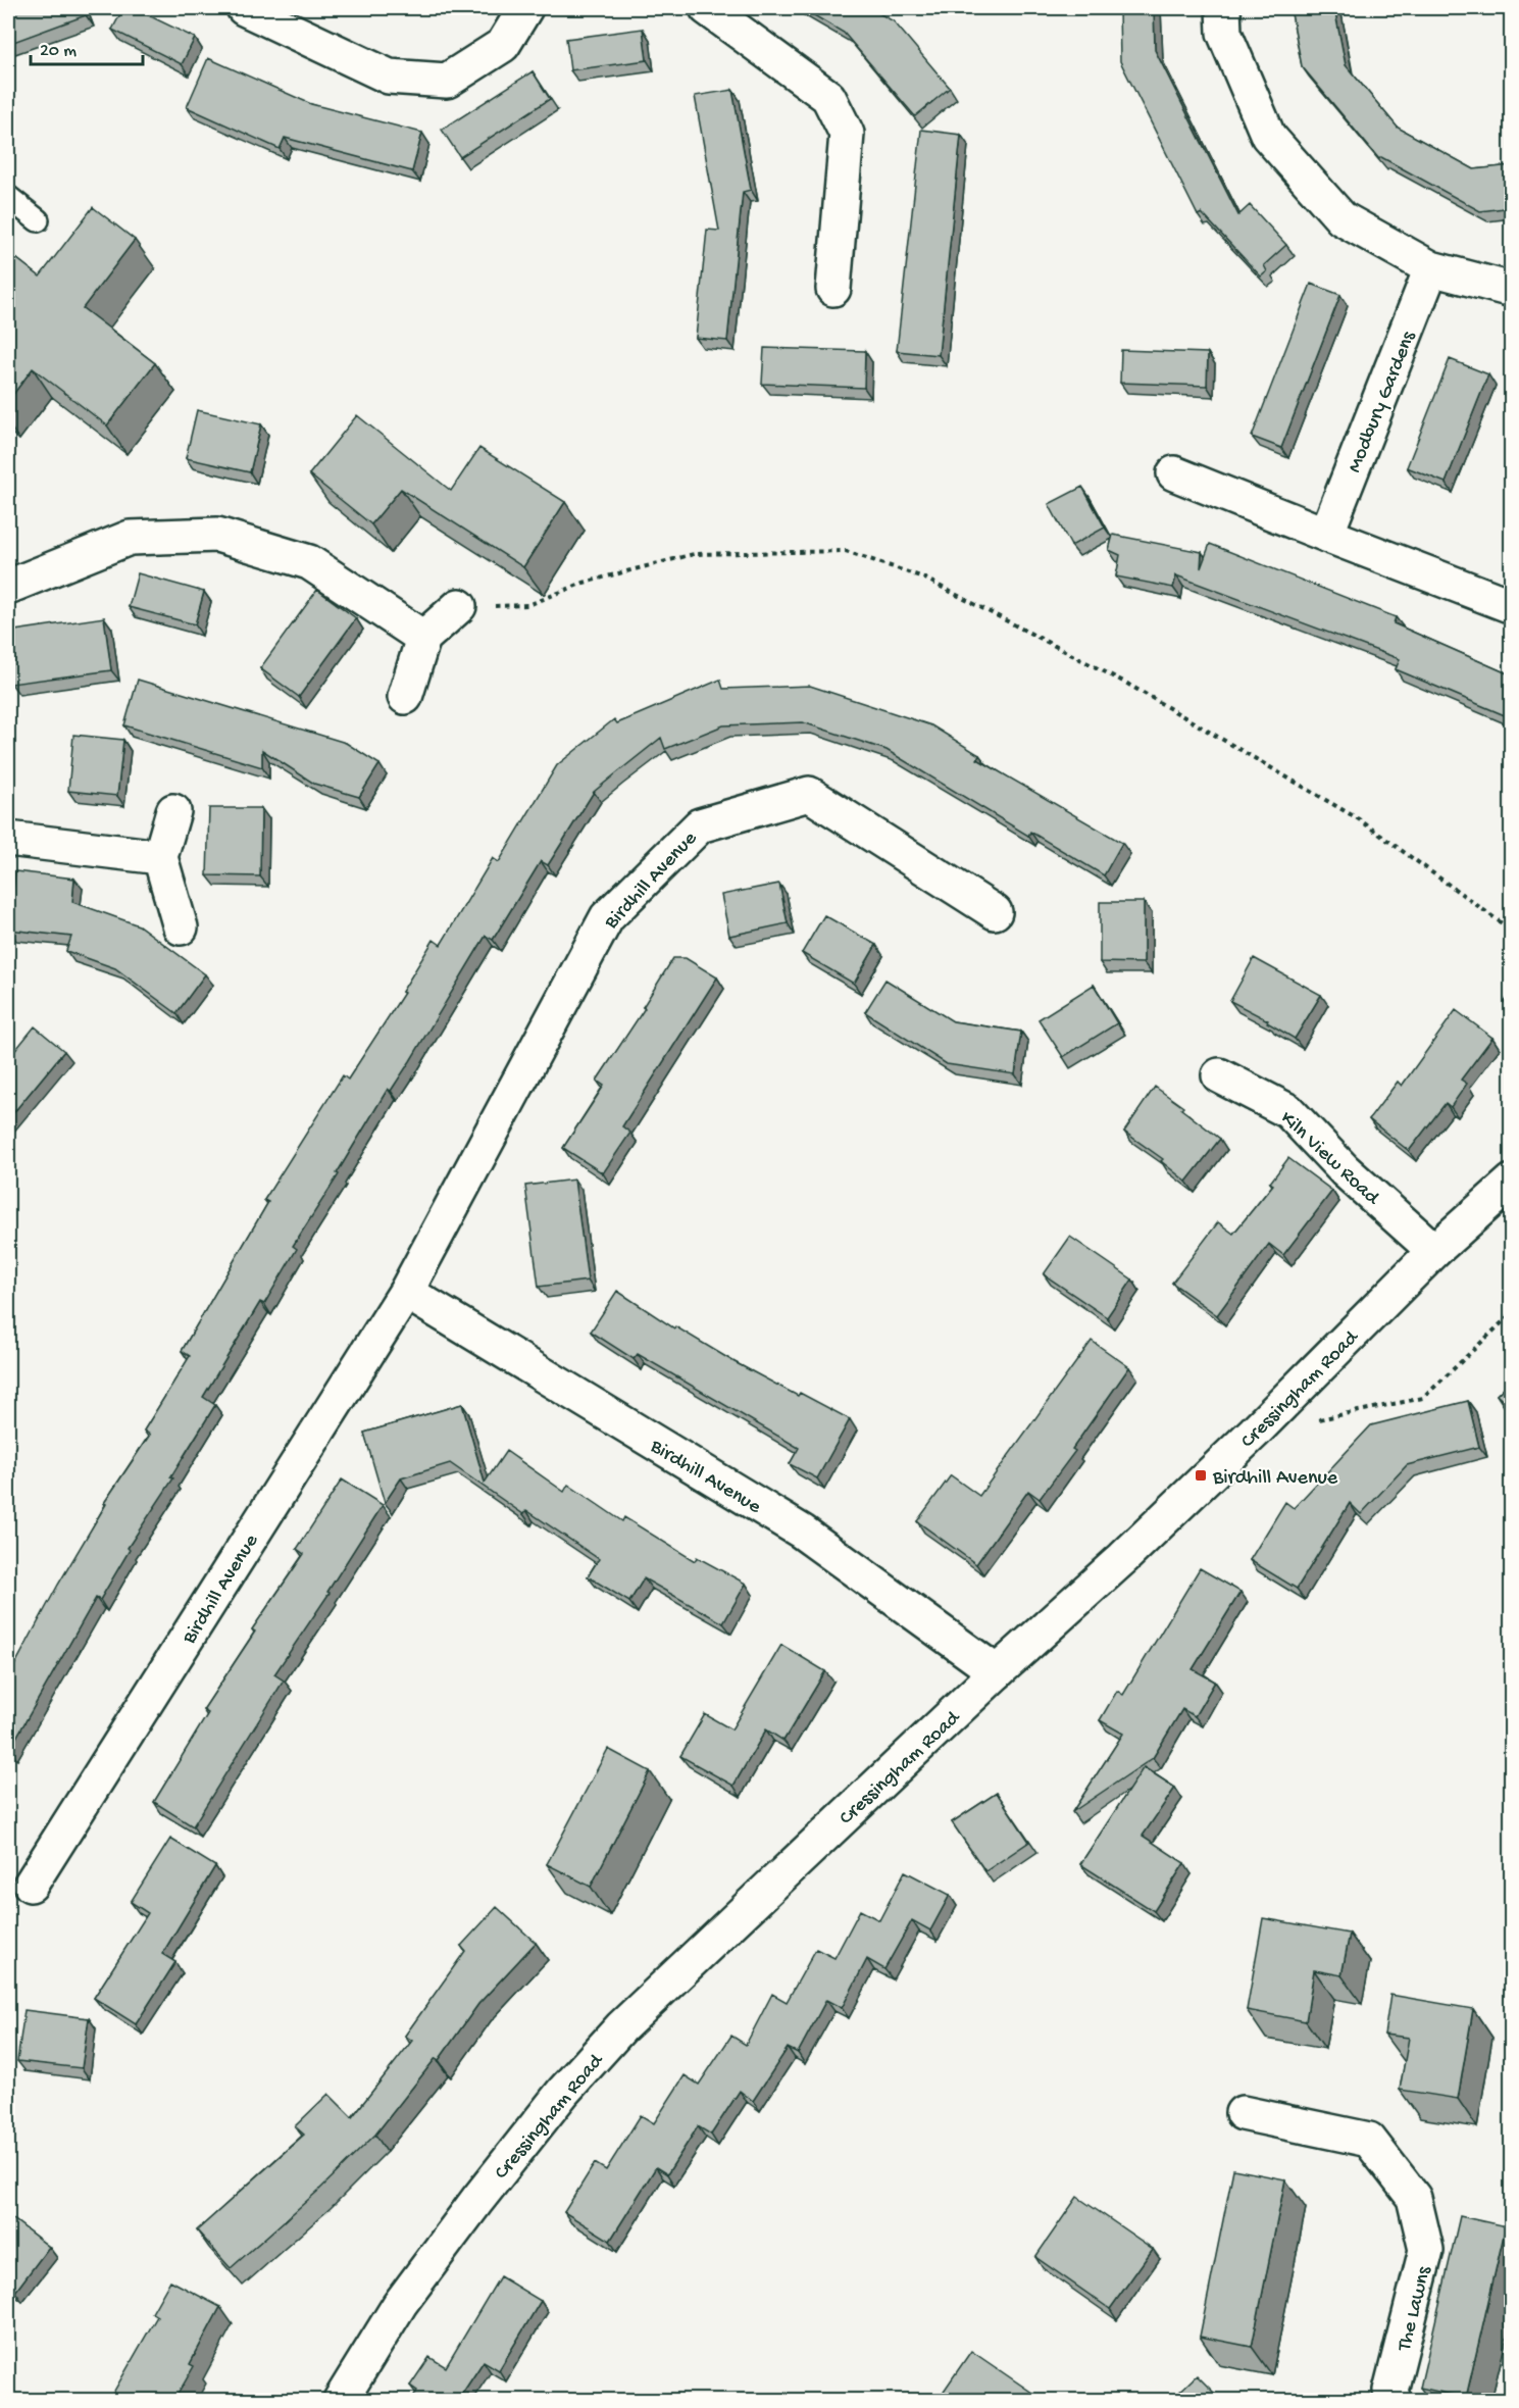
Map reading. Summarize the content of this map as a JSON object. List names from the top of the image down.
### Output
{
  "streets": {
    "street": [
      "Modbury Gardens",
      "Birdhill Avenue",
      "Kiln View Road",
      "Cressingham Road",
      "The Lawns"
    ]
  },
  "crossings": [
    ["Birdhill Avenue", "Cressingham Road"],
    ["Kiln View Road", "Cressingham Road"]
  ],
  "places": {
    "transit": ["Birdhill Avenue"]
  },
  "scale_bar": "20 m"
}
